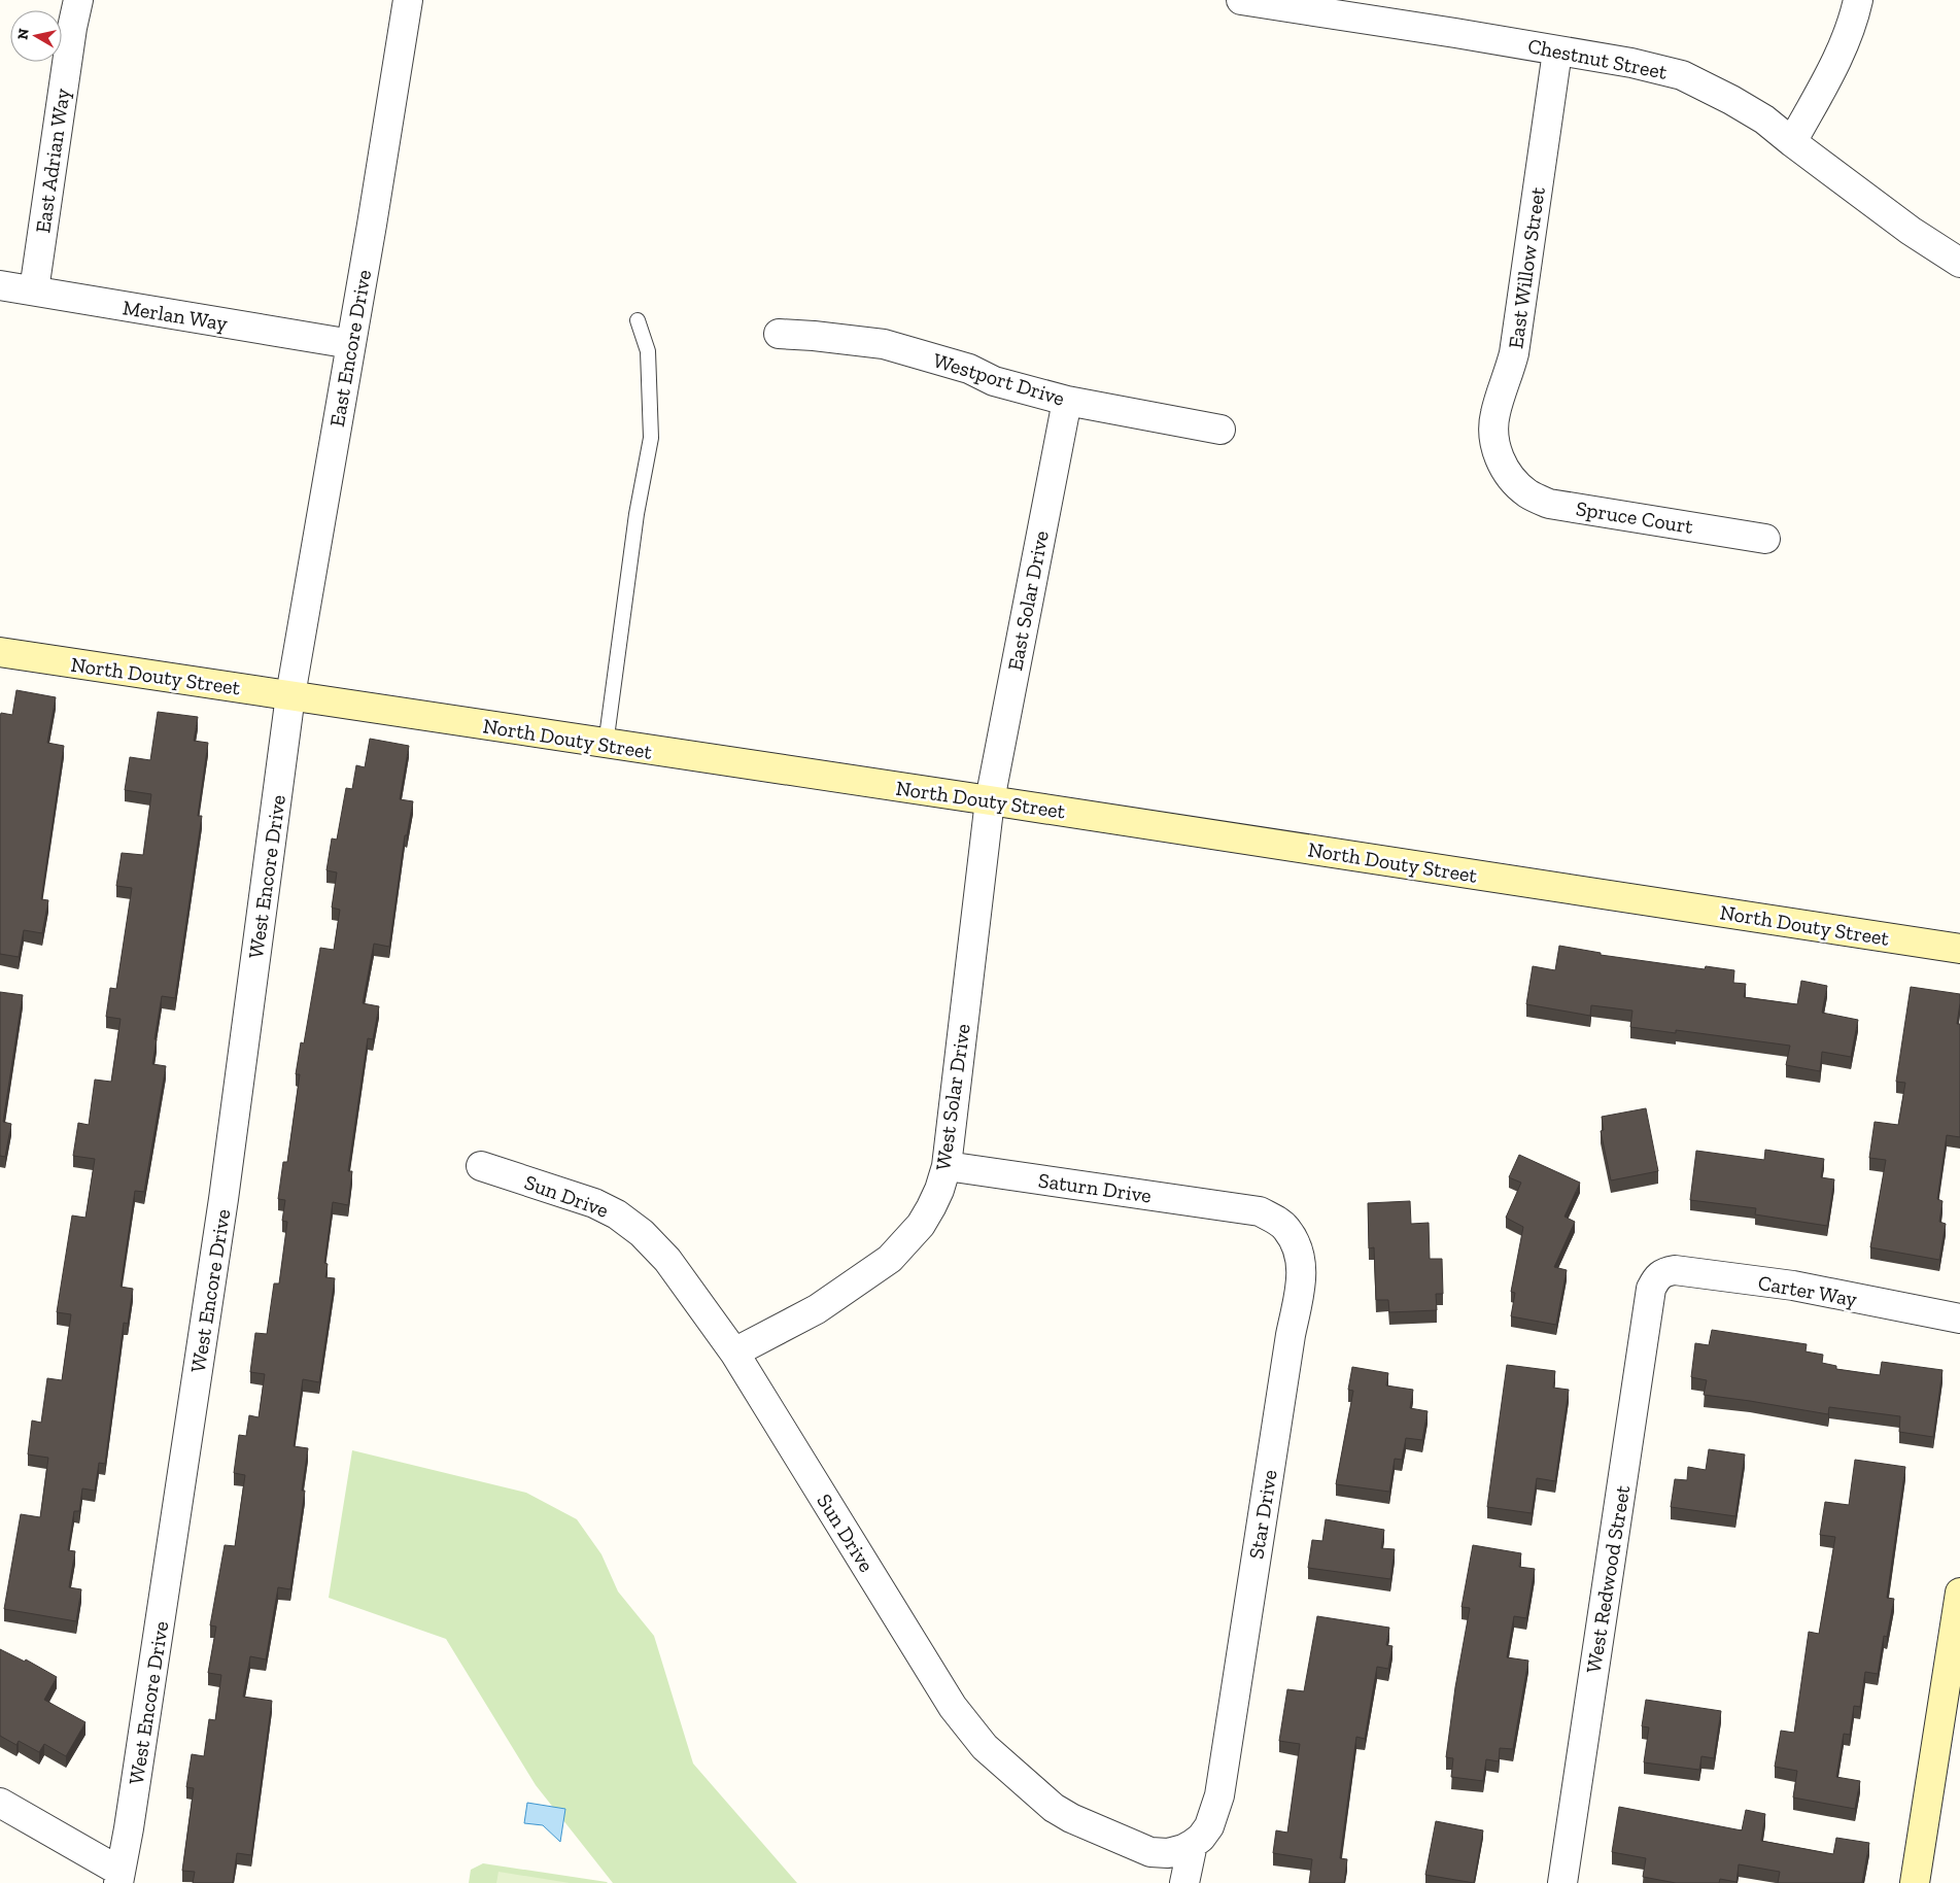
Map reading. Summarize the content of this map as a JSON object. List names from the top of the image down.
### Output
{
  "streets": {
    "street": [
      "Chestnut Street",
      "East Adrian Way",
      "East Willow Street",
      "Merlan Way",
      "East Encore Drive",
      "Westport Drive",
      "Spruce Court",
      "East Solar Drive",
      "North Douty Street",
      "West Encore Drive",
      "West Solar Drive",
      "Saturn Drive",
      "Sun Drive",
      "Carter Way",
      "Star Drive",
      "West Redwood Street"
    ]
  },
  "crossings": [
    ["Chestnut Street", "East Willow Street"],
    ["East Adrian Way", "Merlan Way"],
    ["East Willow Street", "Spruce Court"],
    ["Merlan Way", "East Encore Drive"],
    ["East Encore Drive", "North Douty Street"],
    ["East Encore Drive", "West Encore Drive"],
    ["Westport Drive", "East Solar Drive"],
    ["East Solar Drive", "North Douty Street"],
    ["East Solar Drive", "West Solar Drive"],
    ["North Douty Street", "West Encore Drive"],
    ["North Douty Street", "West Solar Drive"],
    ["West Solar Drive", "Saturn Drive"],
    ["West Solar Drive", "Sun Drive"],
    ["Saturn Drive", "Star Drive"],
    ["Sun Drive", "Star Drive"],
    ["Carter Way", "West Redwood Street"]
  ],
  "north": "left"
}
